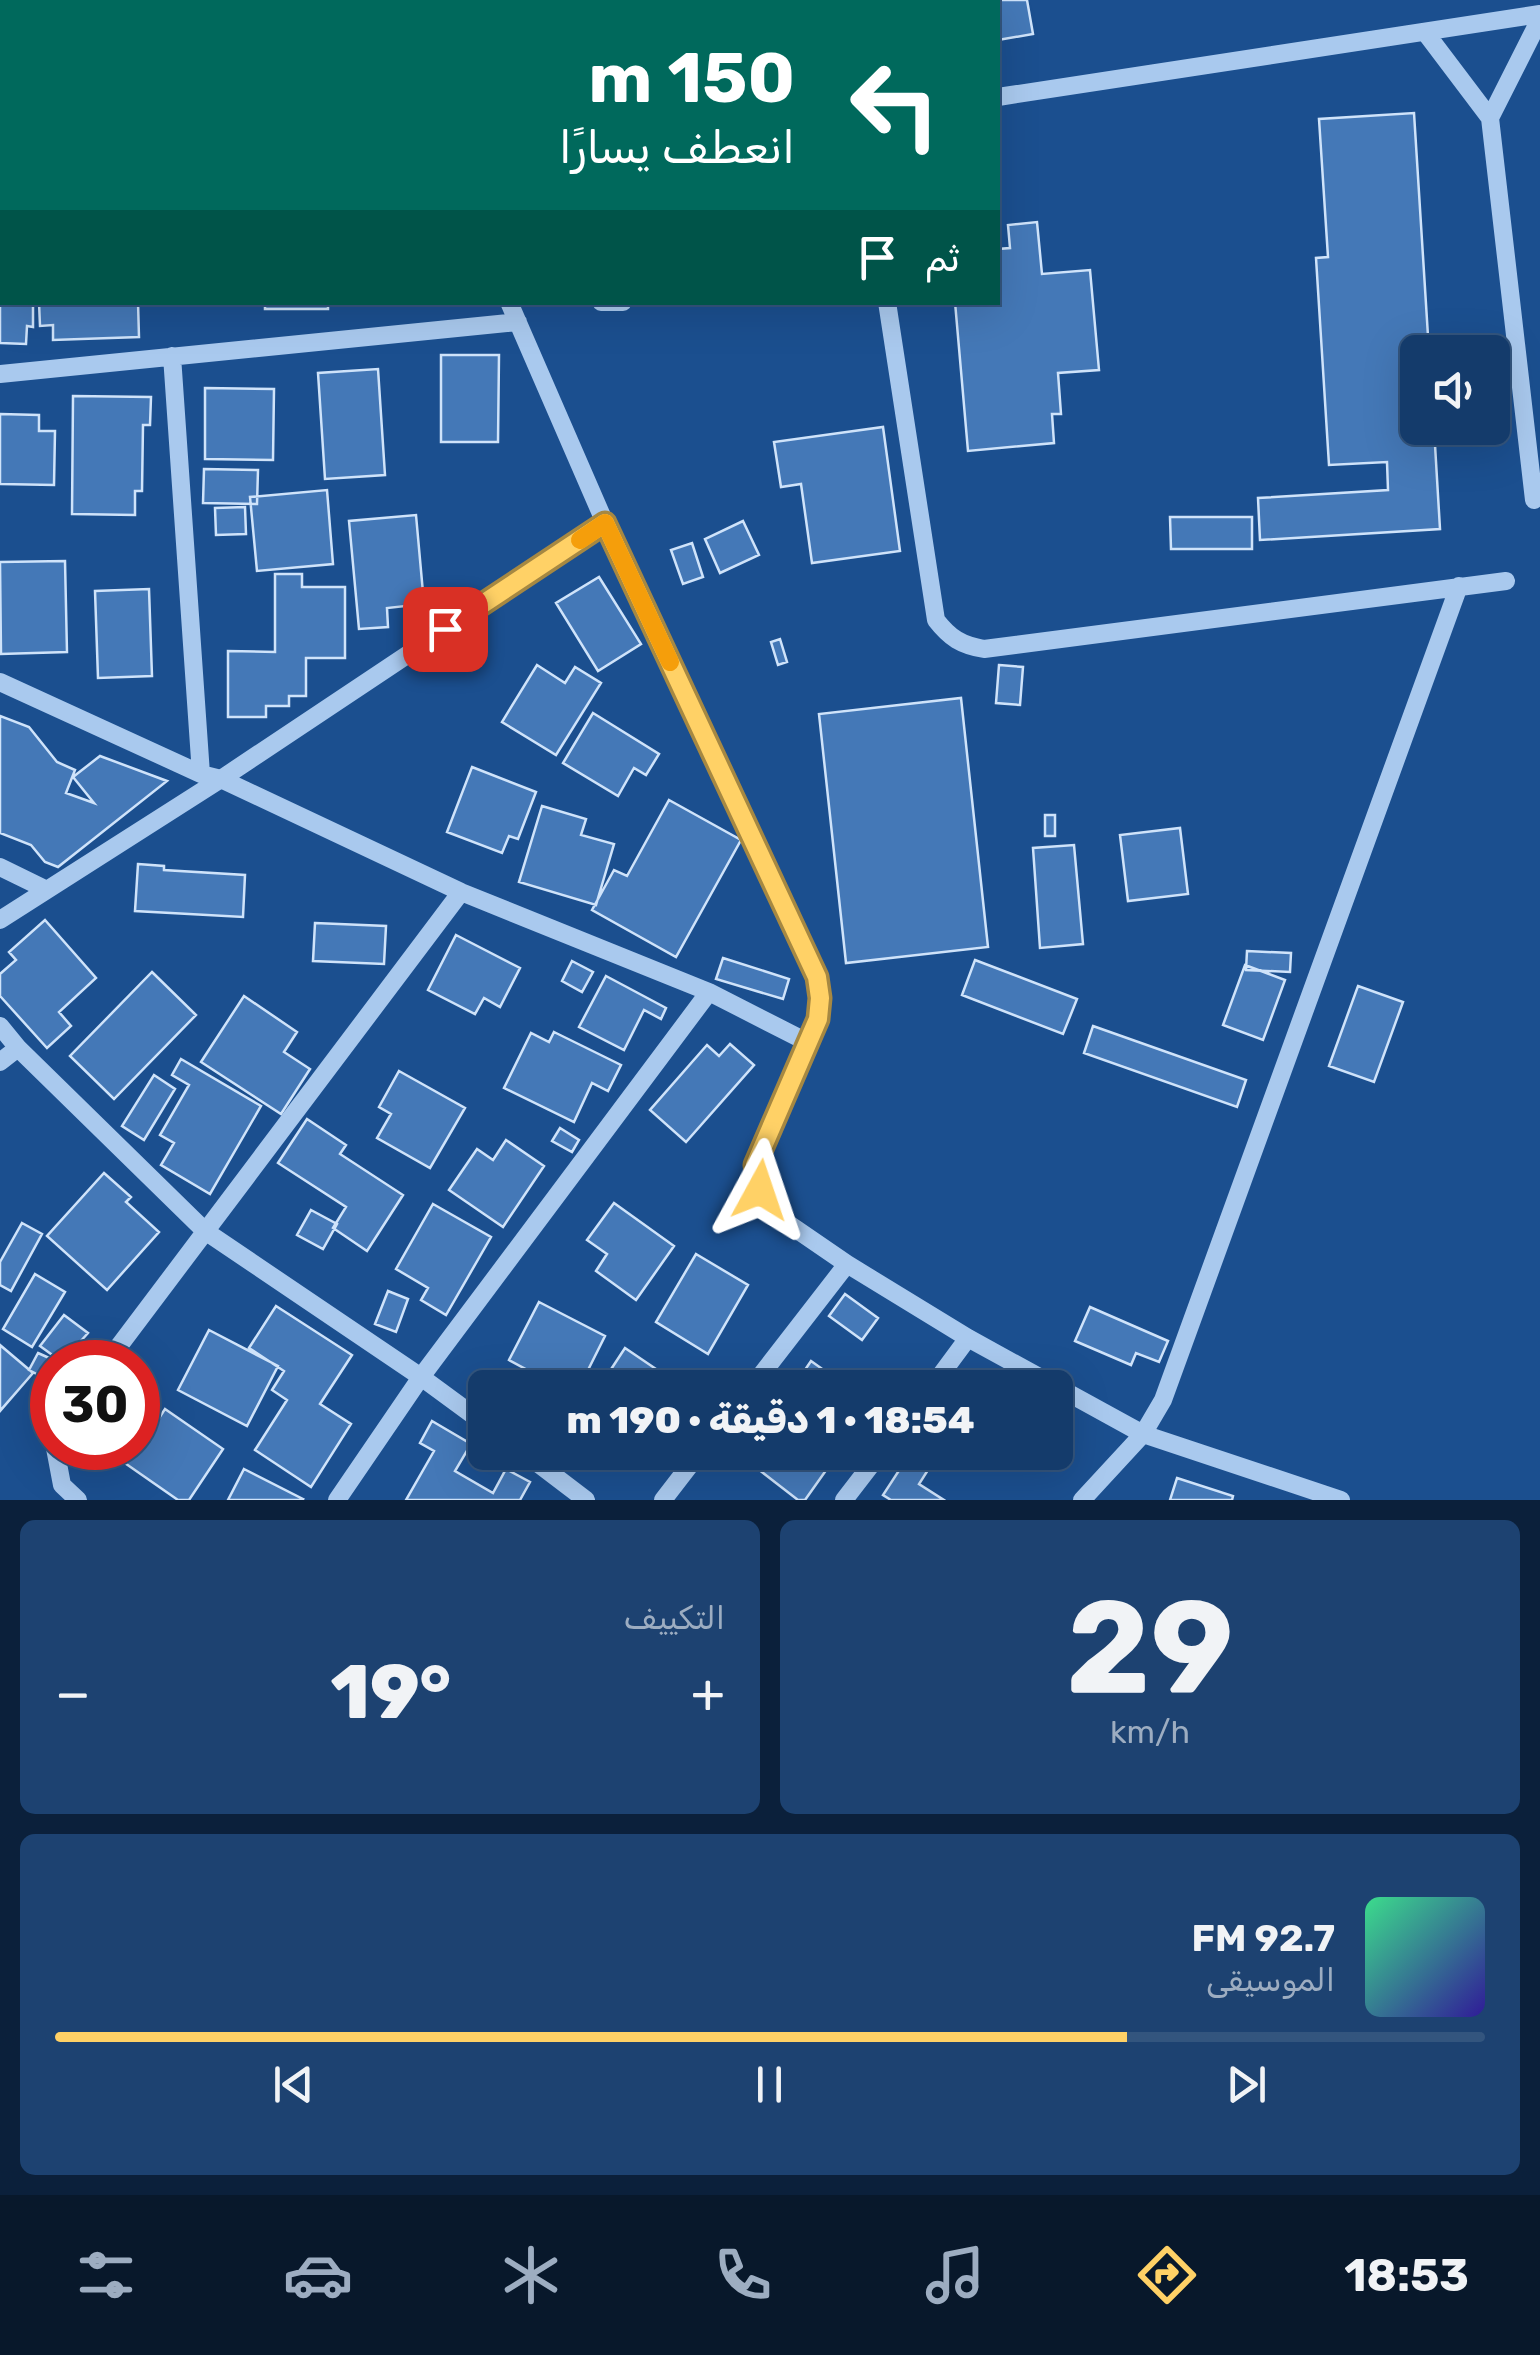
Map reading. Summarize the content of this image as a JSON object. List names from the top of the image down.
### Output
{
  "page": {
    "turn": ["150 m", "انعطف يسارًا"],
    "then": "ثم",
    "limit": "30",
    "trip": "18:54 · 1 دقيقة · 190 m",
    "tile": [
      ["29", "km/h"],
      "التكييف"
    ],
    "heat": ["−", "19°", "+"],
    "song": ["92.7 FM", "الموسيقى"],
    "tabs": "18:53"
  }
}
